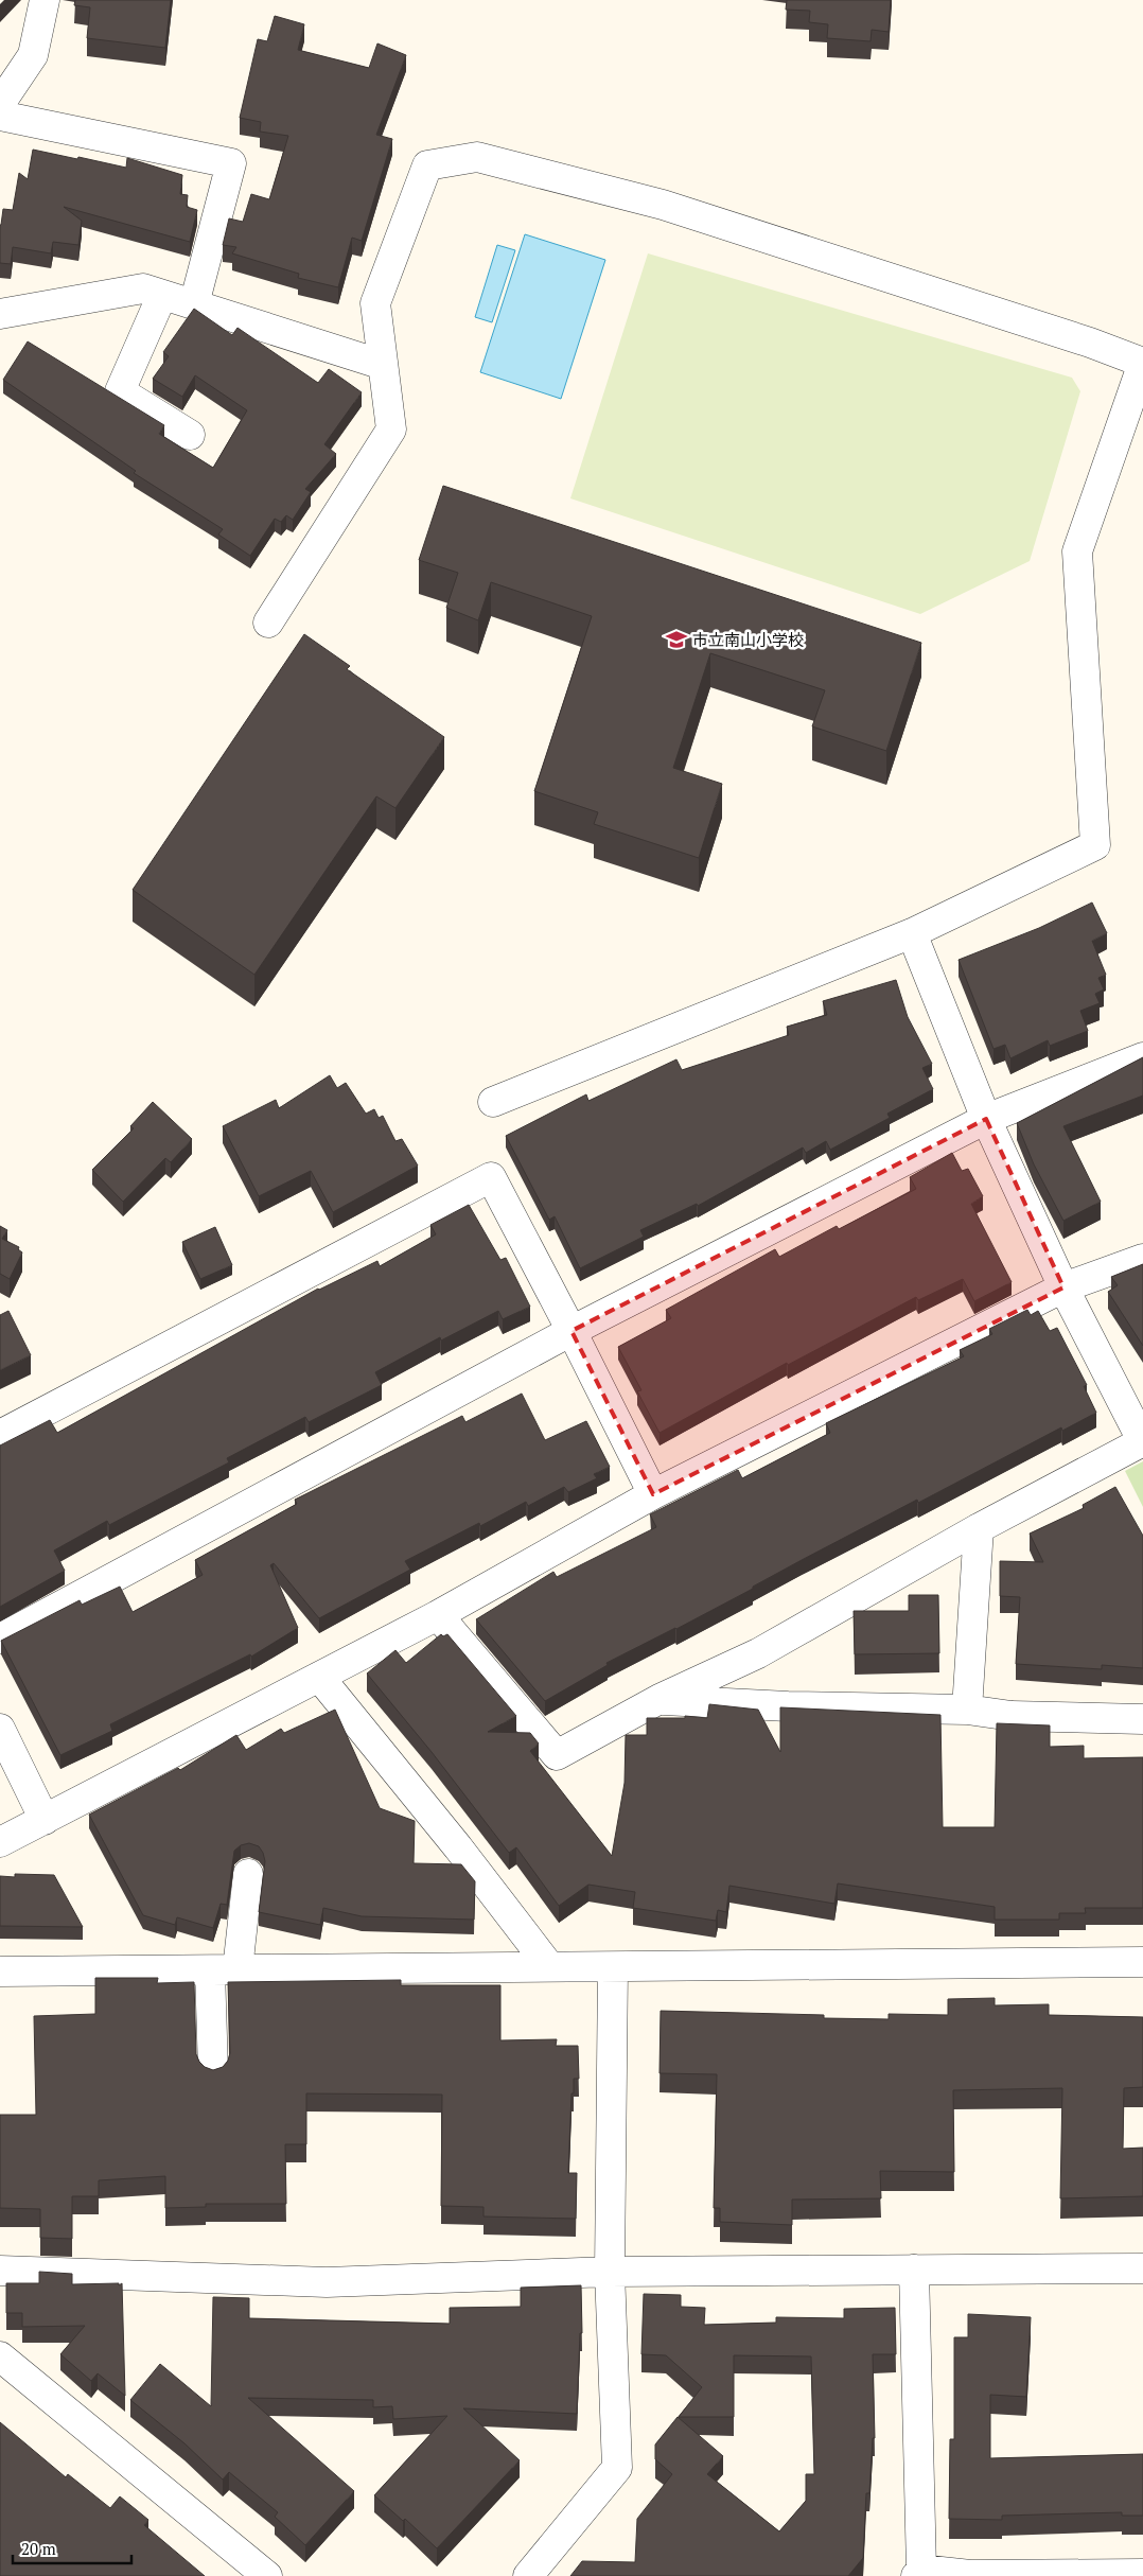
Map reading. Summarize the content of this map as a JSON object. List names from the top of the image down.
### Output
{
  "places": {
    "school or university": ["市立南山小学校"]
  },
  "scale_bar": "20 m"
}
